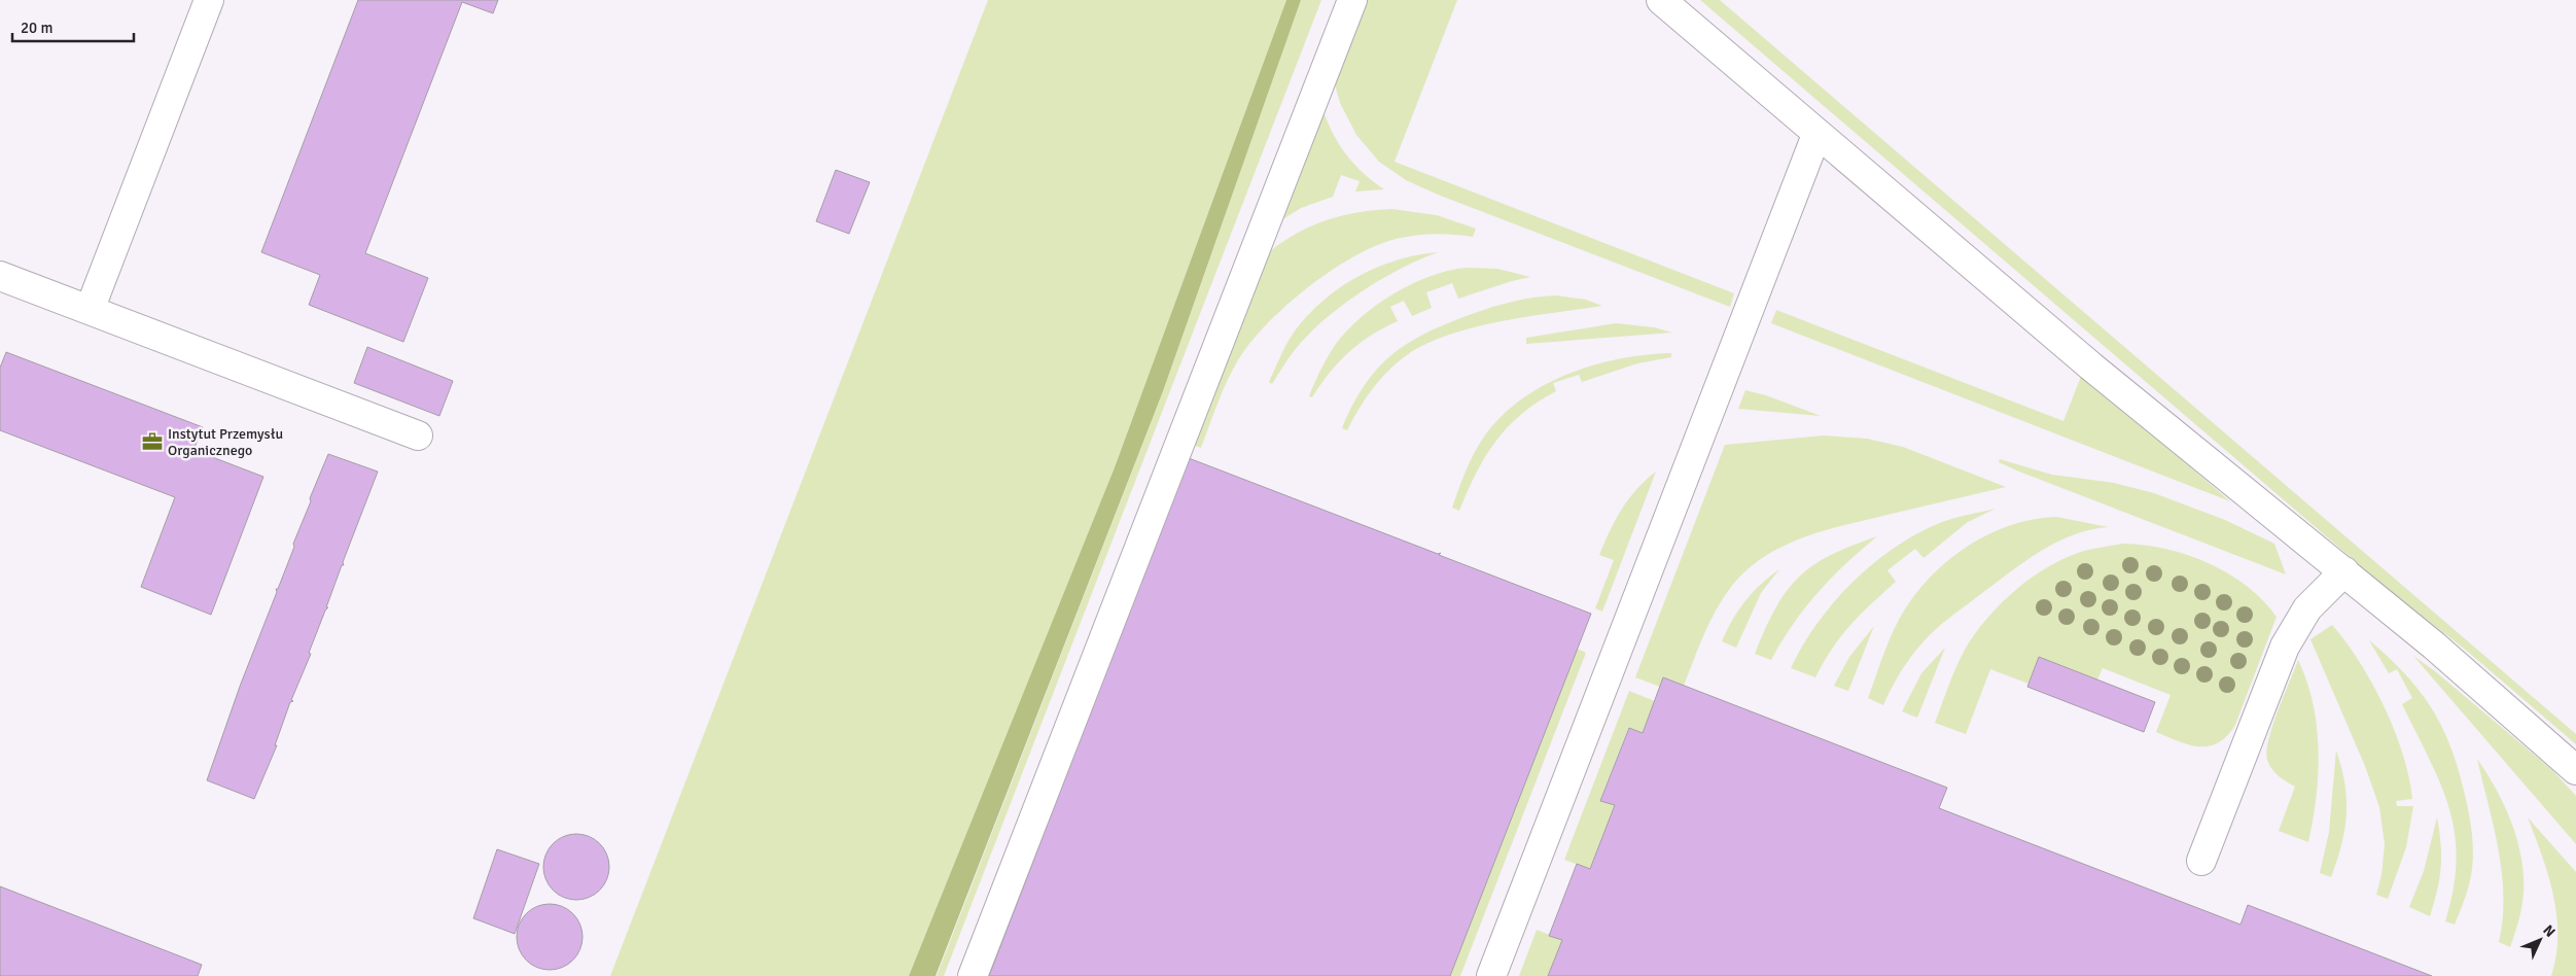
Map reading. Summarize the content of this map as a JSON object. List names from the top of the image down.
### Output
{
  "places": {
    "office": ["Instytut Przemysłu Organicznego"]
  },
  "scale_bar": "20 m",
  "north": "top right"
}
